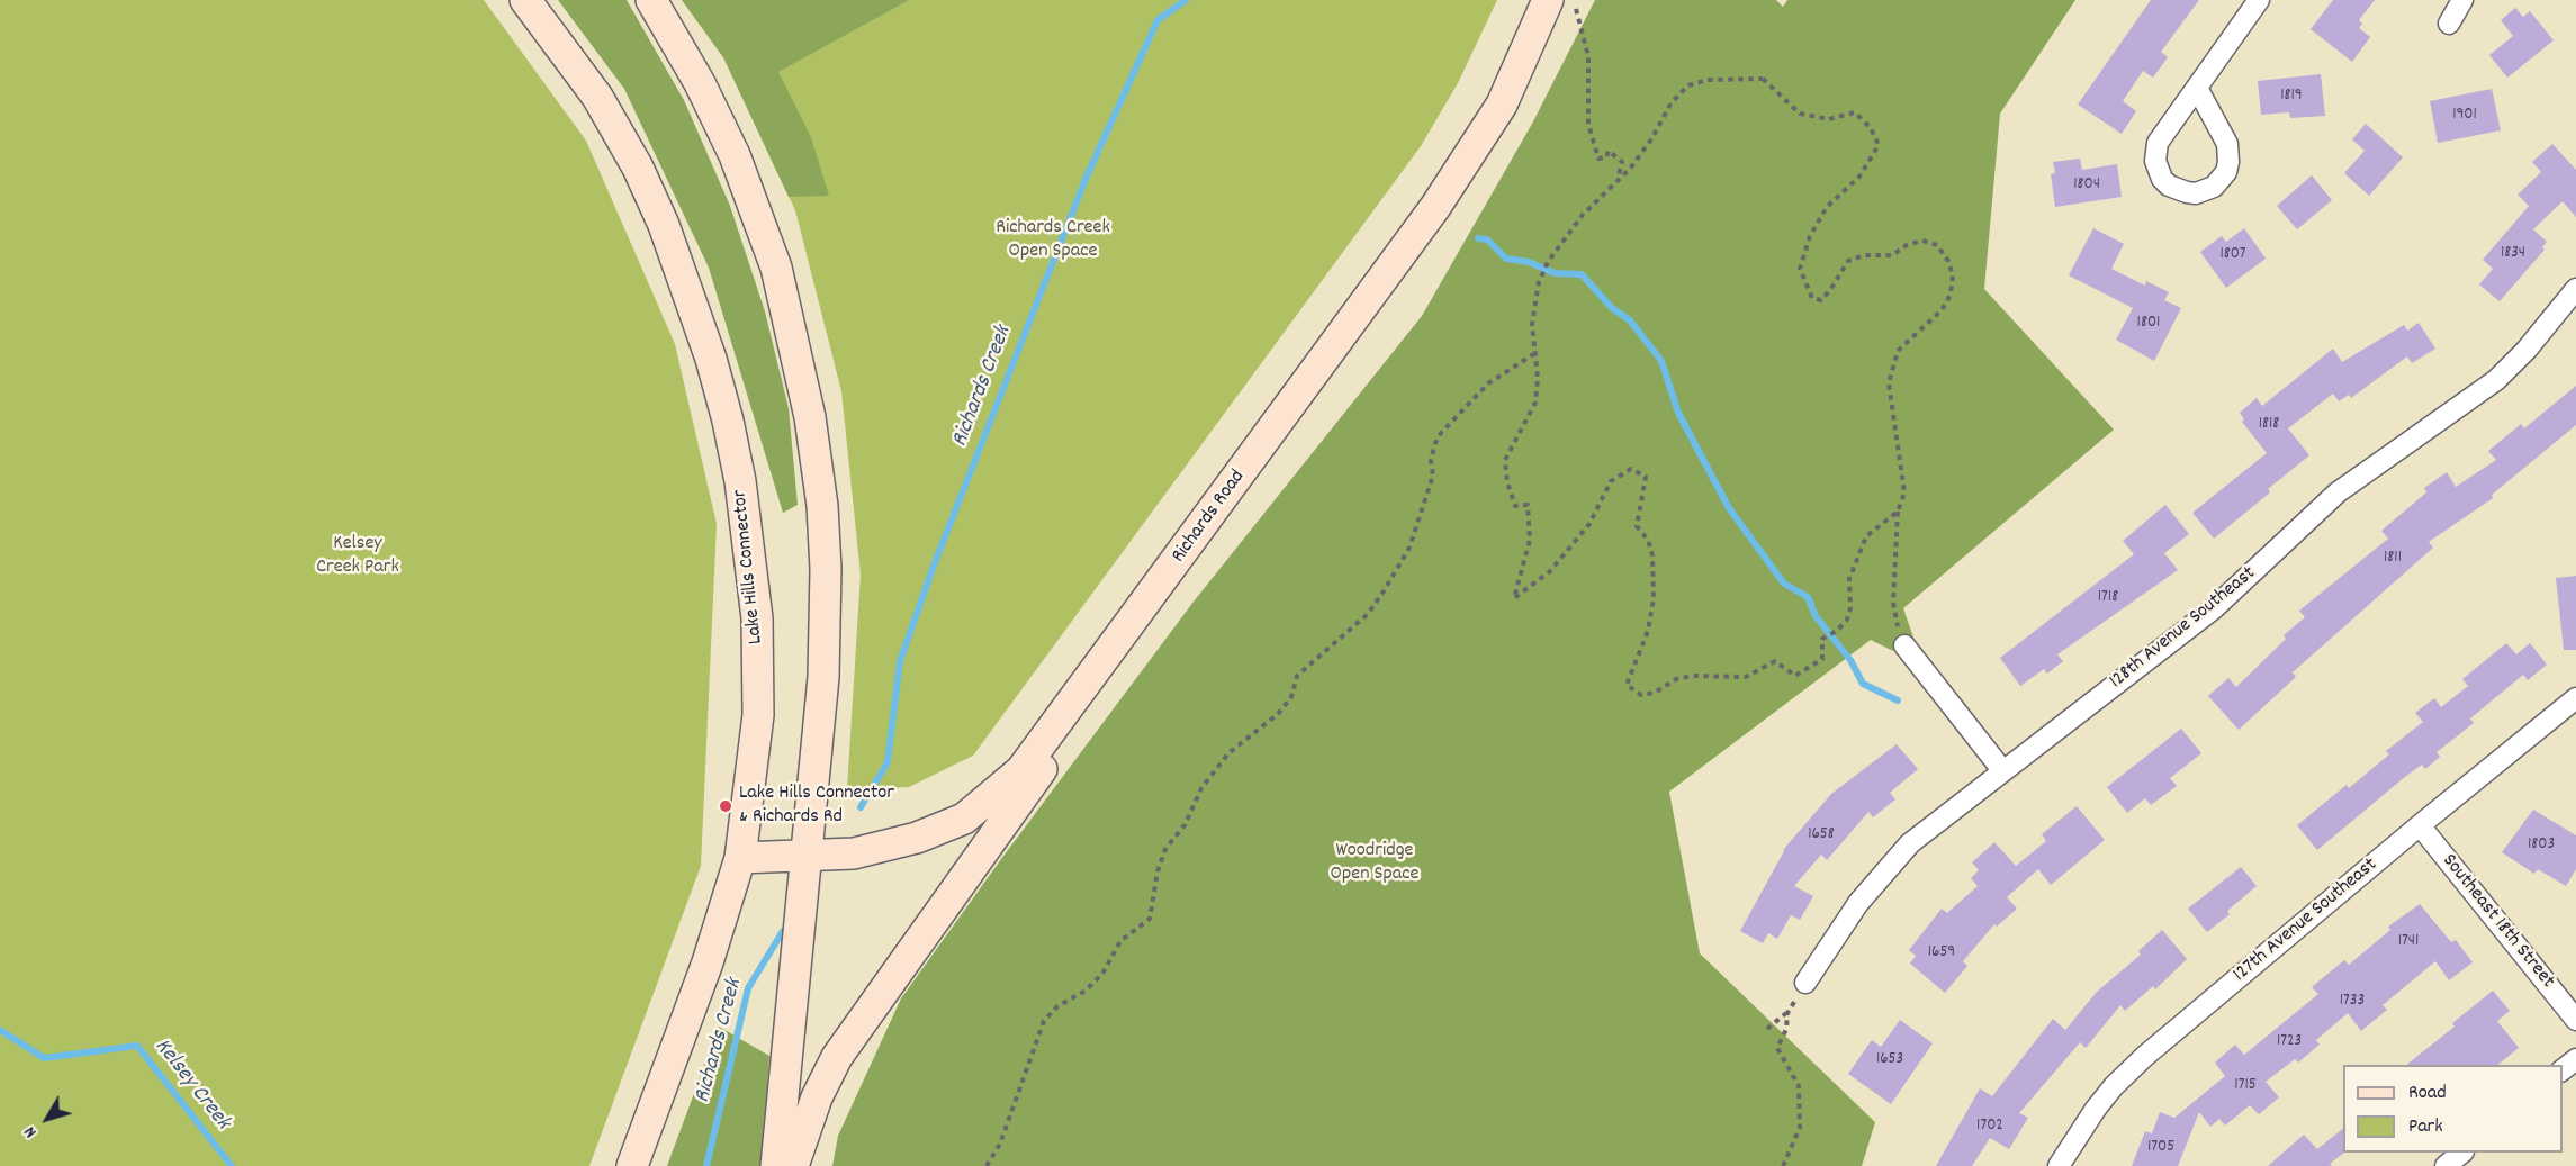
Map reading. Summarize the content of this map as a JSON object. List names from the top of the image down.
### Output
{
  "streets": {
    "main road": ["Richards Road", "Lake Hills Connector"],
    "street": ["128th Avenue Southeast", "127th Avenue Southeast", "Southeast 18th Street"]
  },
  "crossings": [
    ["Richards Road", "Lake Hills Connector"],
    ["127th Avenue Southeast", "Southeast 18th Street"]
  ],
  "water": ["Richards Creek", "Kelsey Creek"],
  "parks": ["Richards Creek Open Space", "Kelsey Creek Park", "Woodridge Open Space"],
  "places": ["Lake Hills Connector & Richards Rd"],
  "house_numbers": [
    "1819",
    "1901",
    "1804",
    "1834",
    "1807",
    "1801",
    "1818",
    "1811",
    "1718",
    "1658",
    "1803",
    "1741",
    "1659",
    "1733",
    "1723",
    "1653",
    "1715",
    "1702",
    "1705"
  ],
  "legend": ["Road", "Park"],
  "north": "bottom left"
}
